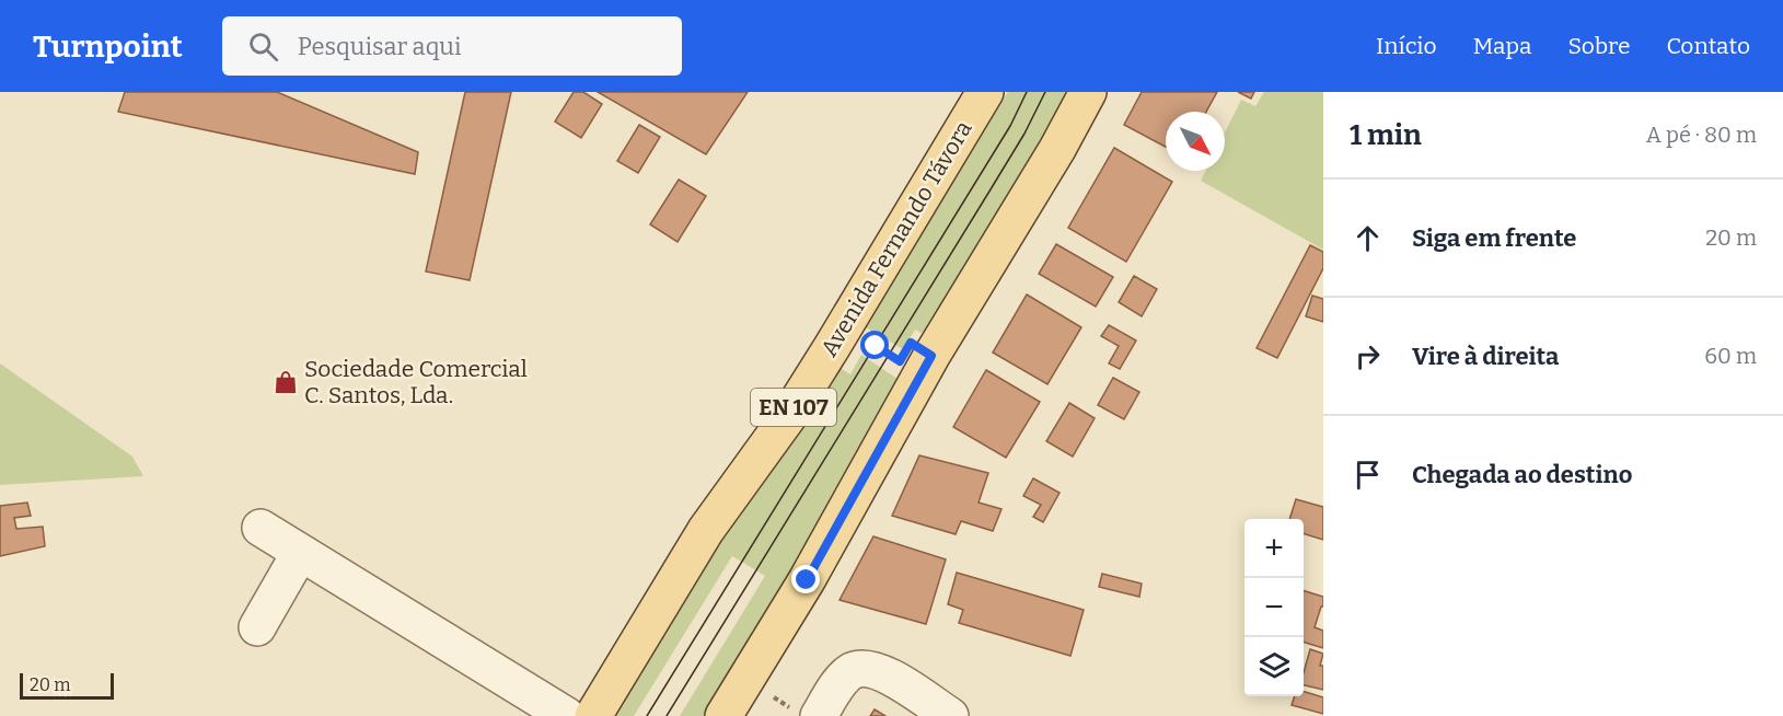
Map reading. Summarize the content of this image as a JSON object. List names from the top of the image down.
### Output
{
  "streets": {
    "main road": ["Avenida Fernando Távora", "EN 107"]
  },
  "places": {
    "shop": ["Sociedade Comercial C. Santos, Lda."]
  },
  "scale_bar": "20 m",
  "north": "bottom right",
  "page": {
    "header": "Turnpoint",
    "search": "Pesquisar aqui",
    "nav": [
      "Início",
      "Mapa",
      "Sobre",
      "Contato"
    ],
    "heading": ["1 min", "A pé · 80 m"],
    "list": [
      ["Siga em frente", "20 m"],
      ["Vire à direita", "60 m"],
      "Chegada ao destino"
    ],
    "map_buttons": ["+", "−"],
    "scale": "20 m"
  }
}
